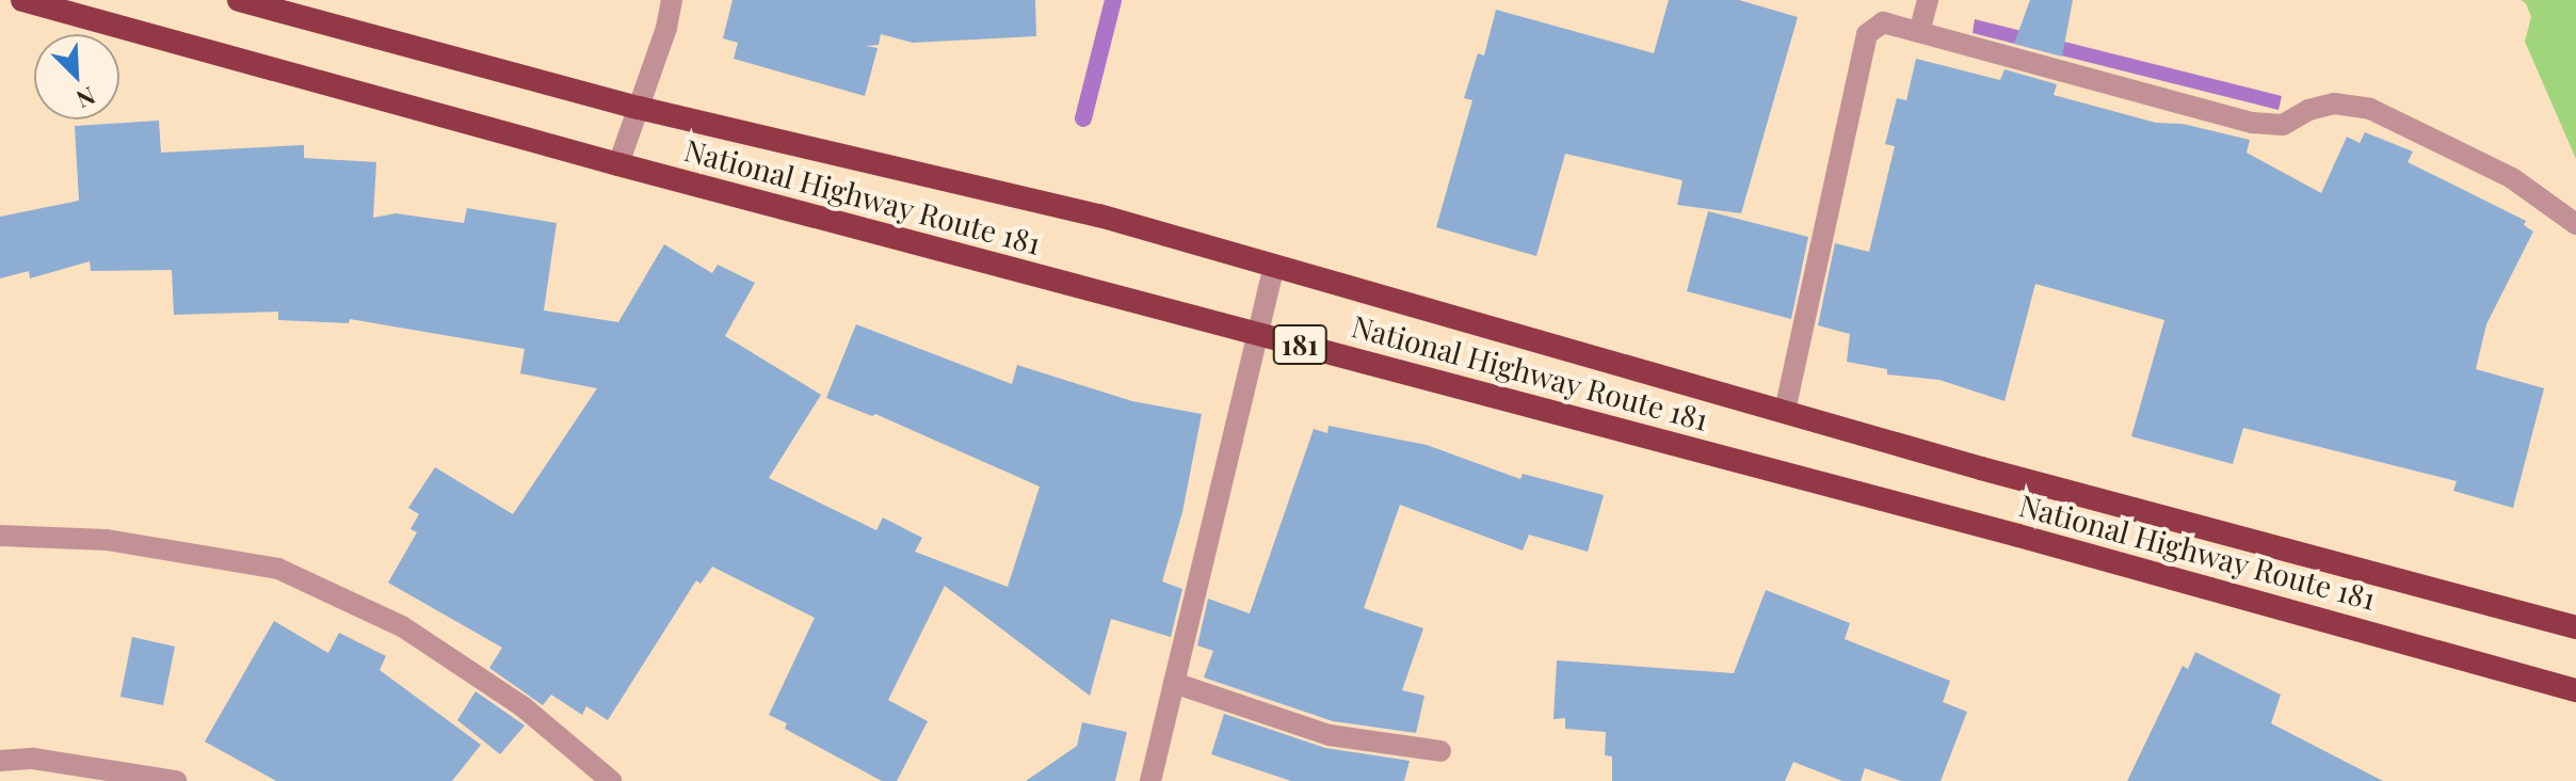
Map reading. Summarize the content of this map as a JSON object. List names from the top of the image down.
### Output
{
  "streets": {
    "highway": ["National Highway Route 181", "181"]
  },
  "north": "bottom right"
}
